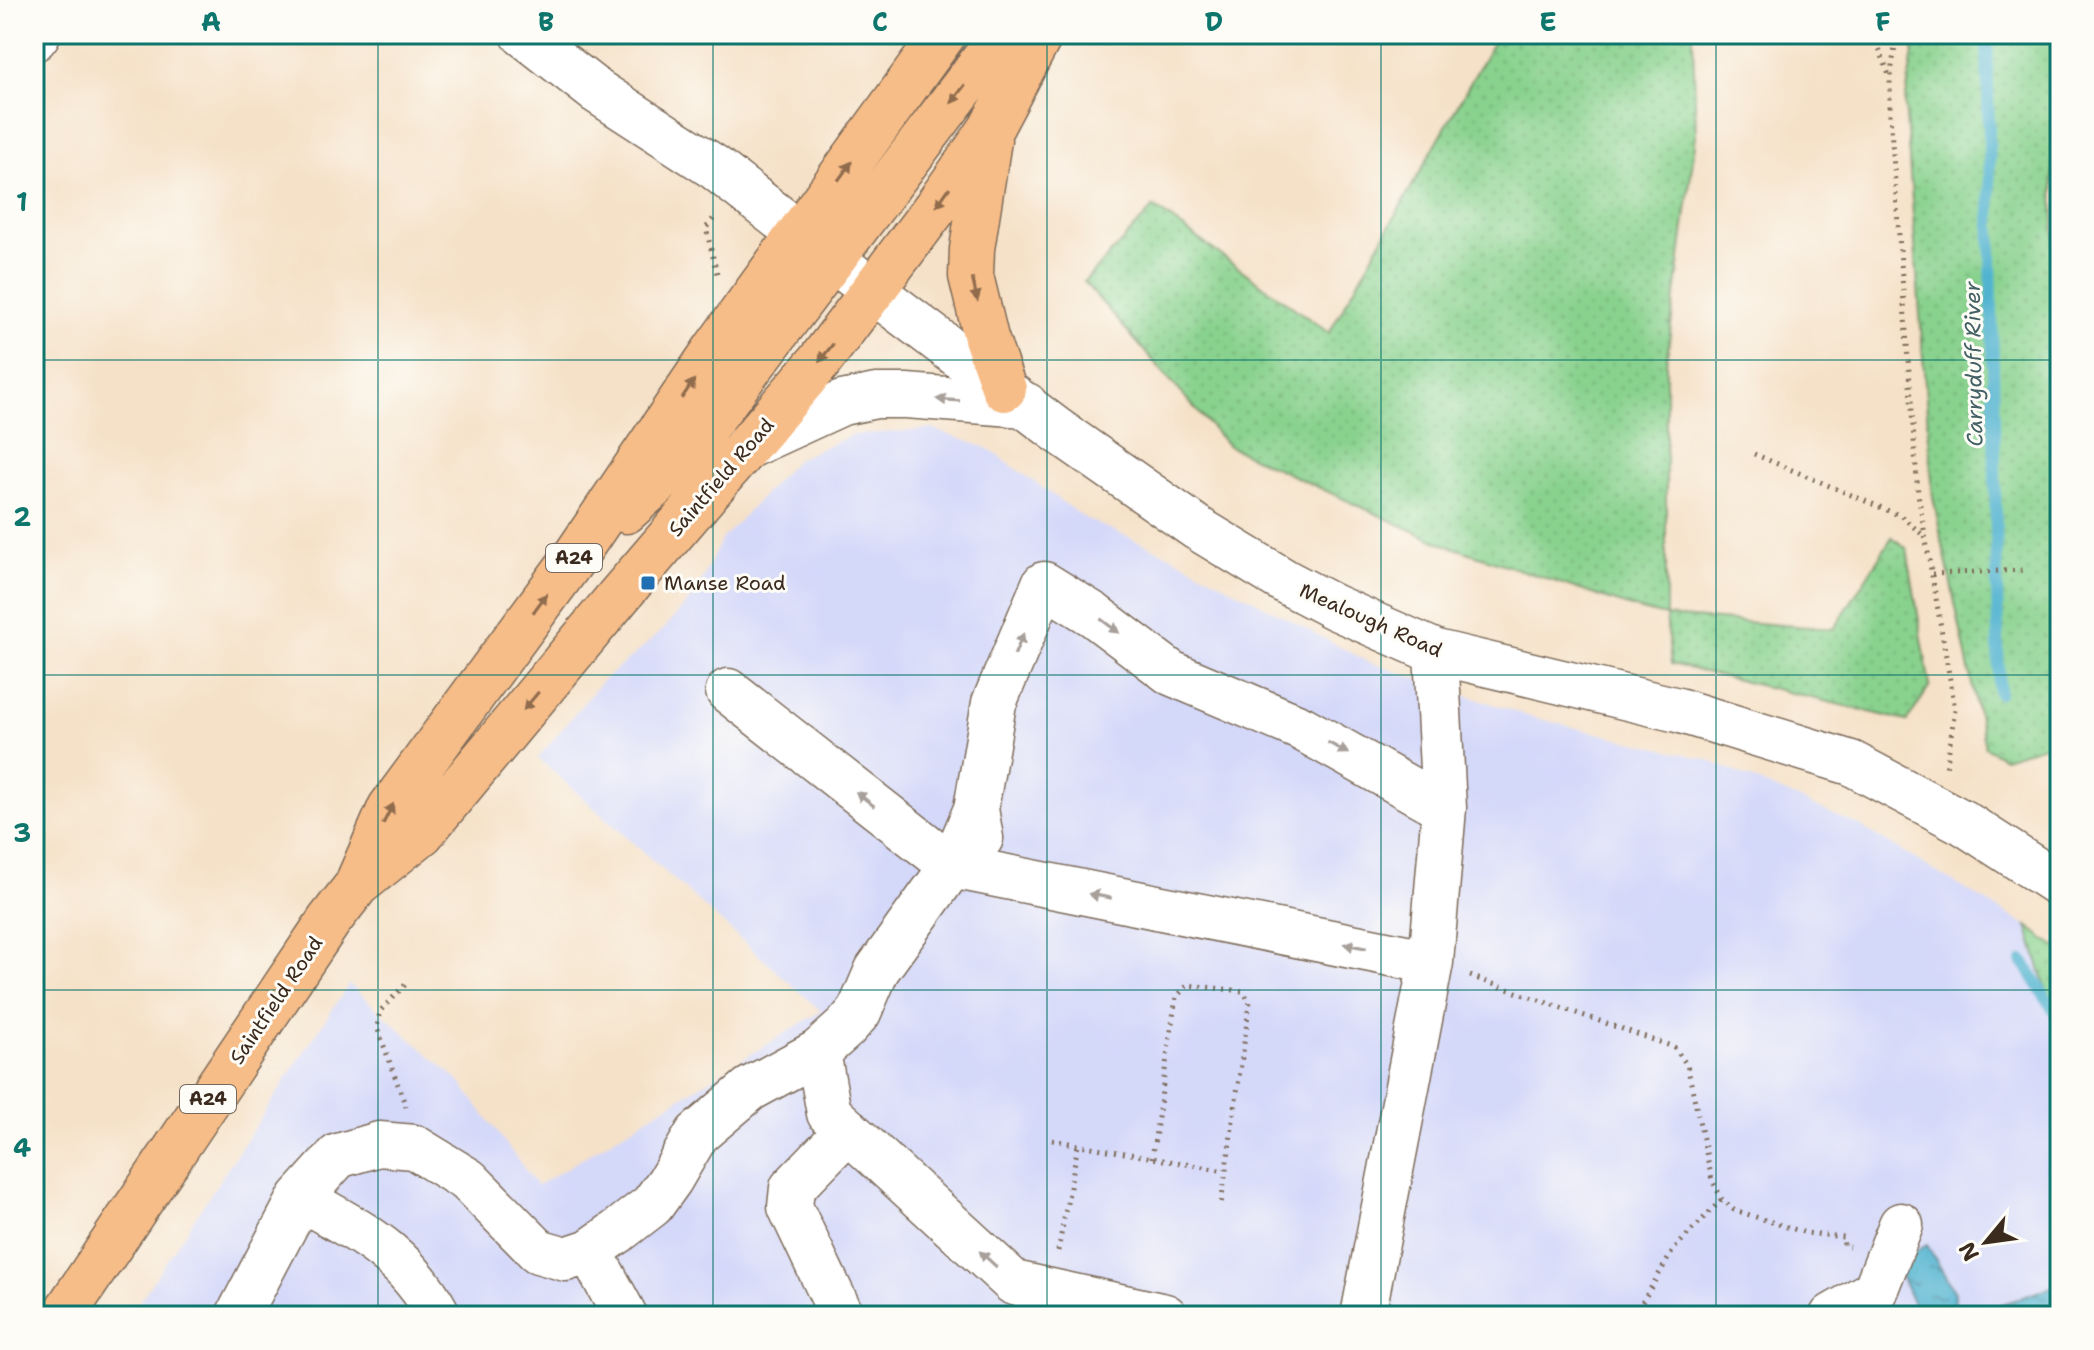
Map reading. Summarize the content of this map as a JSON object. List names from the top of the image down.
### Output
{
  "streets": {
    "highway": ["Saintfield Road", "A24"],
    "street": ["Mealough Road"]
  },
  "crossings": [
    ["Saintfield Road", "Mealough Road"]
  ],
  "water": ["Carryduff River"],
  "places": {
    "transit": ["Manse Road"]
  },
  "north": "bottom left",
  "grid": {
    "columns": [
      "A",
      "B",
      "C",
      "D",
      "E",
      "F"
    ],
    "rows": [
      "1",
      "2",
      "3",
      "4"
    ]
  }
}
